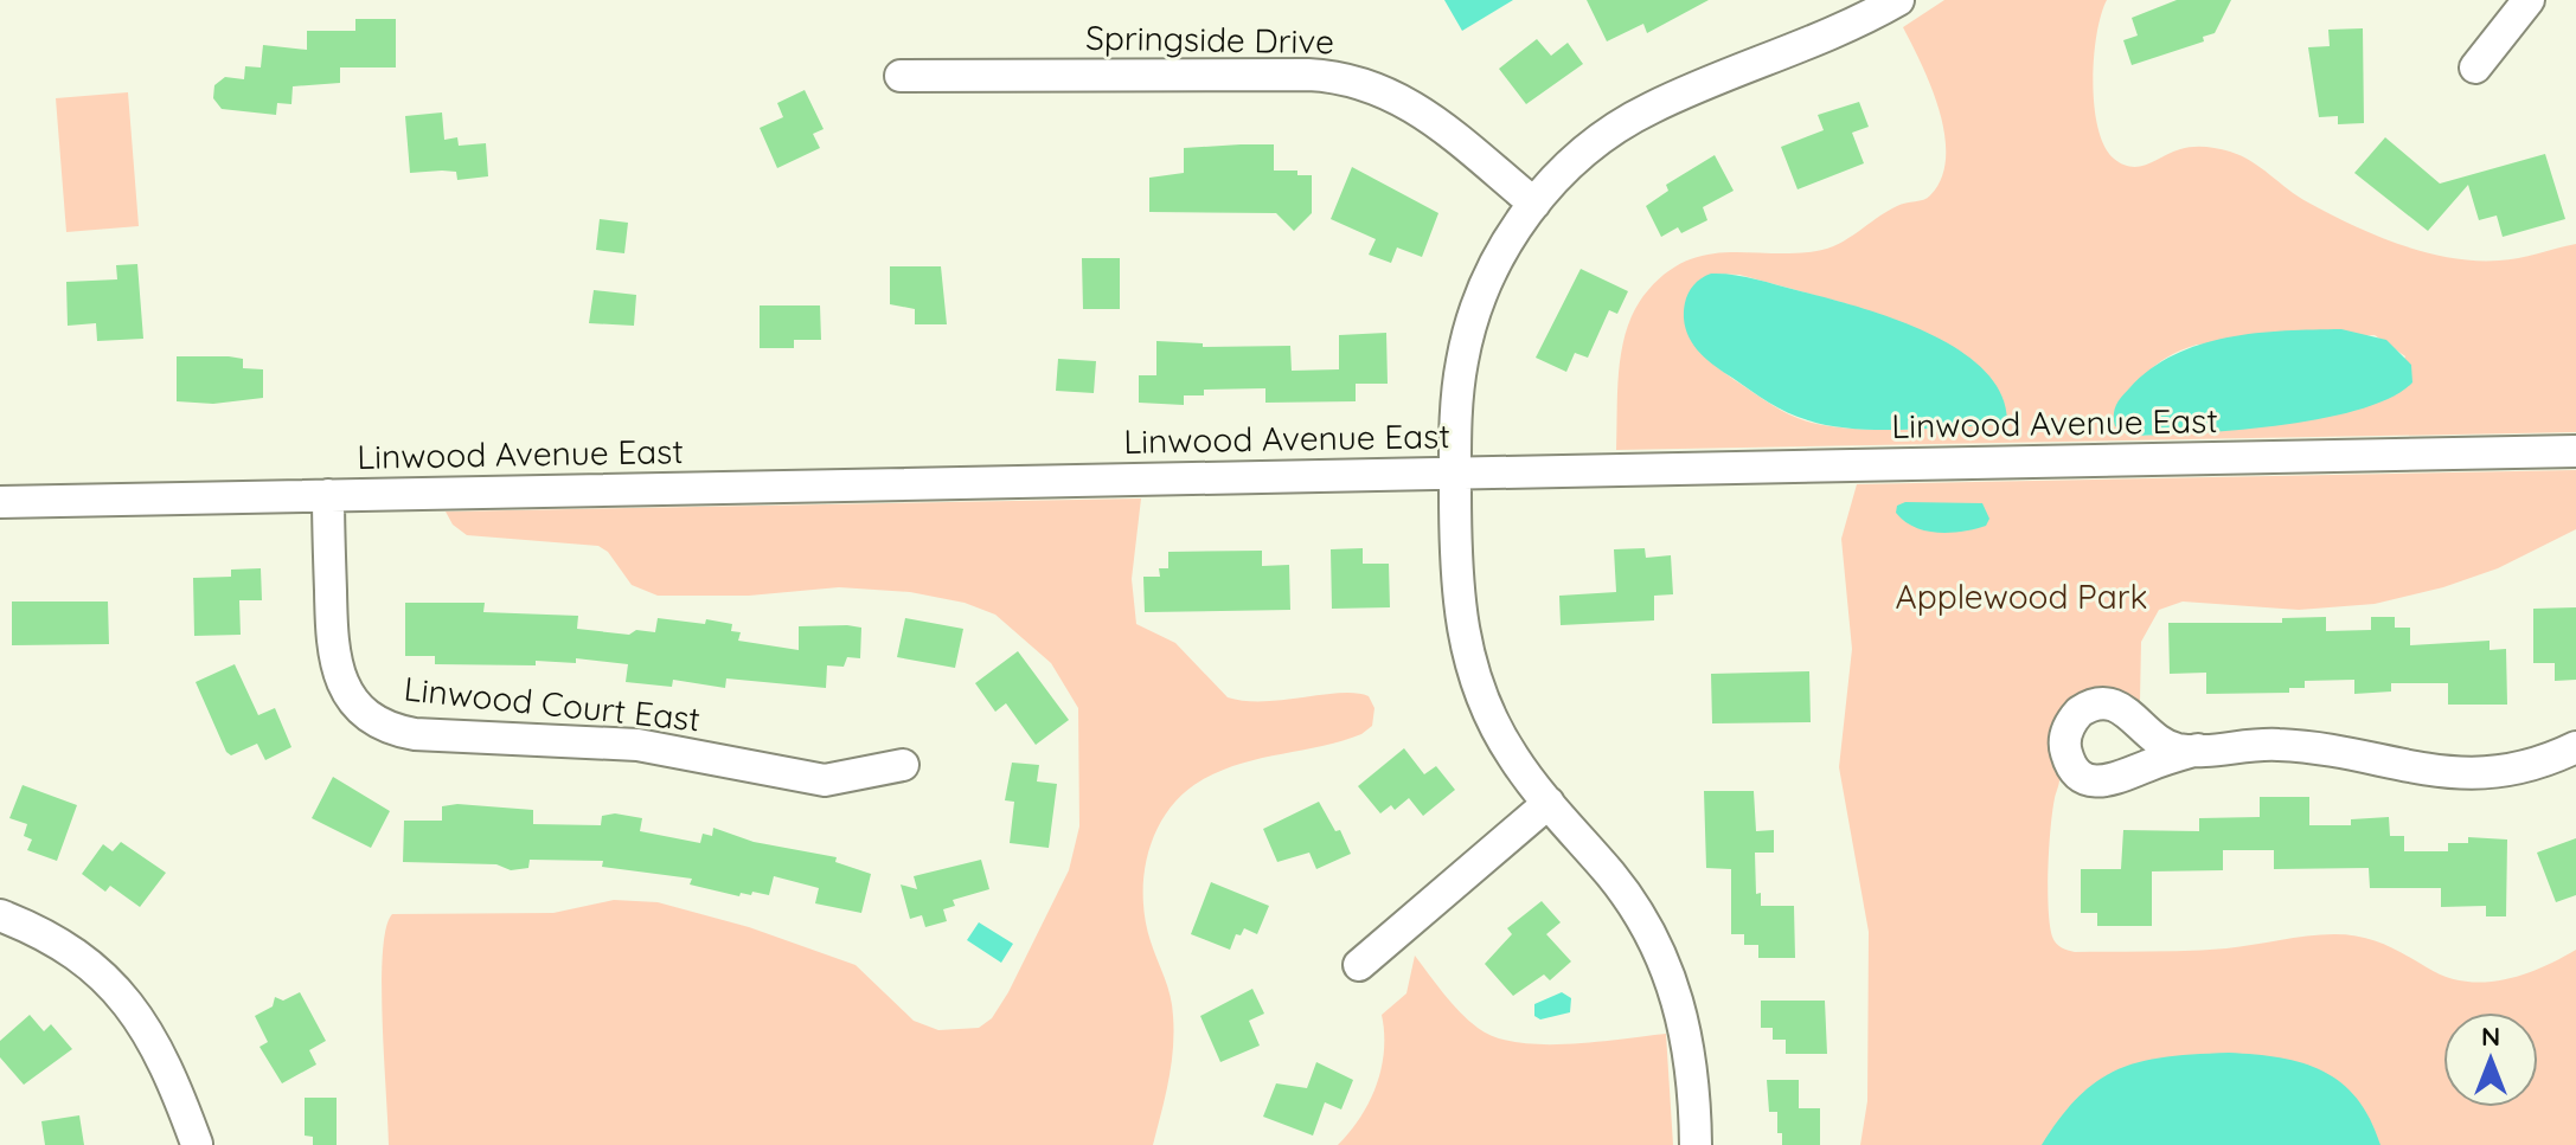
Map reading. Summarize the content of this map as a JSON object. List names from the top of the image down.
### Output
{
  "streets": {
    "street": ["Springside Drive", "Linwood Avenue East", "Linwood Court East"]
  },
  "crossings": [
    ["Linwood Avenue East", "Linwood Court East"]
  ],
  "parks": ["Applewood Park"],
  "north": "top"
}
